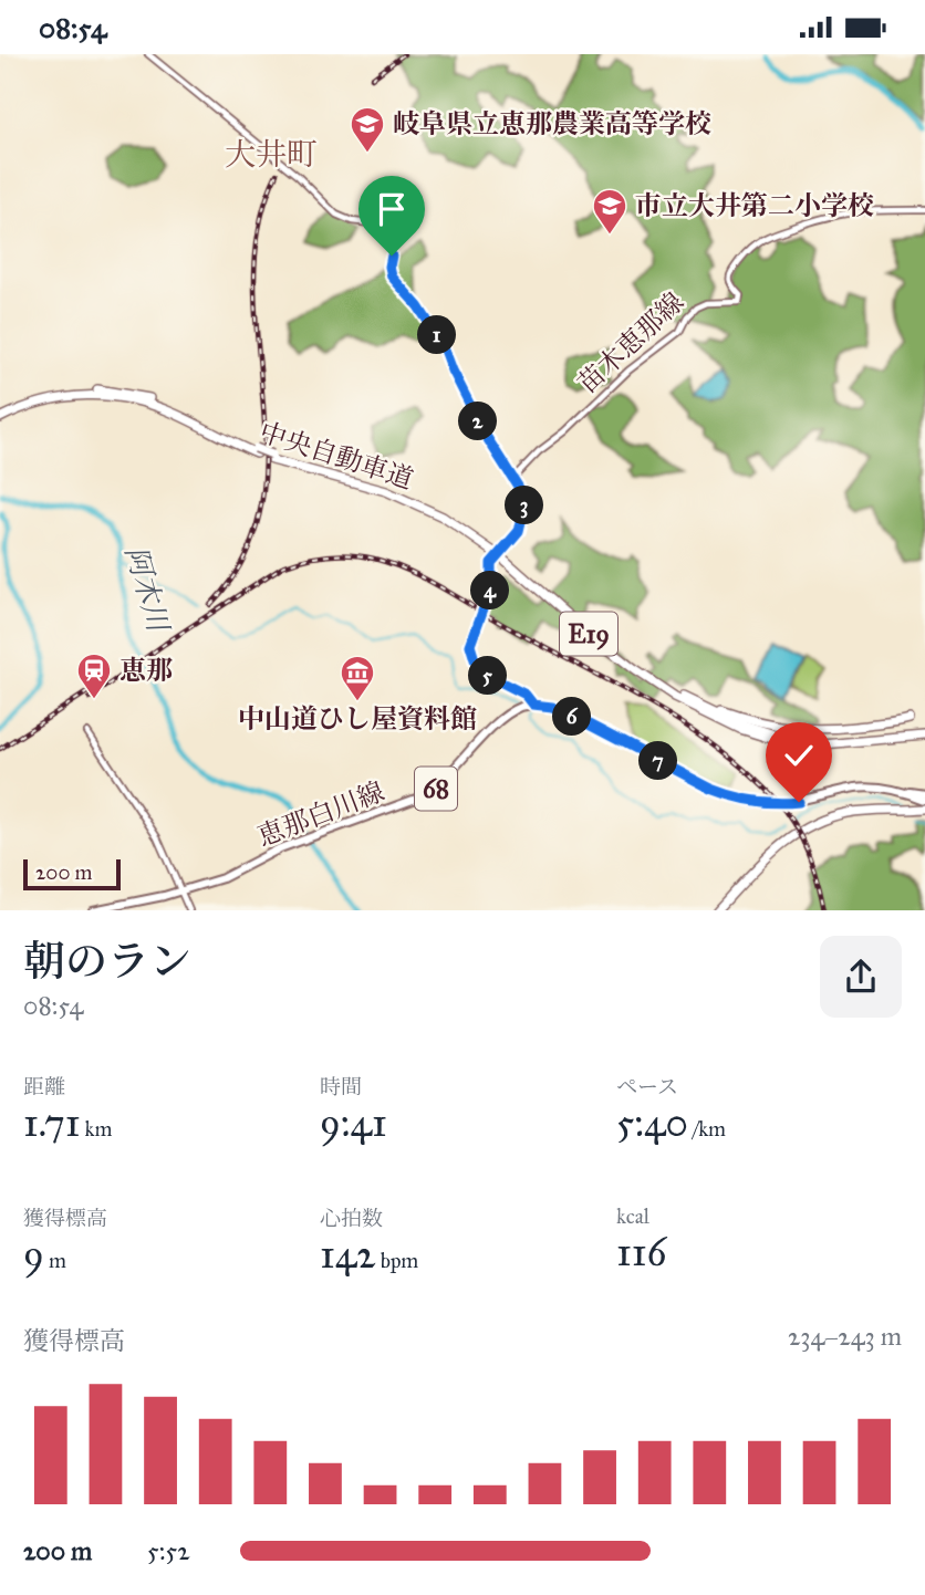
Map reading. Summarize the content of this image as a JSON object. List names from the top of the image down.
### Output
{
  "streets": {
    "highway": ["中央自動車道", "E19"],
    "main road": ["苗木恵那線", "68", "恵那白川線"]
  },
  "districts": ["大井町"],
  "water": ["阿木川"],
  "places": {
    "school or university": ["岐阜県立恵那農業高等学校", "市立大井第二小学校"],
    "station": ["恵那"],
    "museum": ["中山道ひし屋資料館"]
  },
  "scale_bar": "200 m",
  "page": {
    "status": "08:54",
    "pins": [
      "1",
      "2",
      "3",
      "4",
      "5",
      "6",
      "7"
    ],
    "scale": "200 m",
    "heading": ["朝のラン", "08:54"],
    "stats": [
      ["距離", "1.71 km"],
      ["時間", "9:41"],
      ["ペース", "5:40 /km"],
      ["獲得標高", "9 m"],
      ["心拍数", "142 bpm"],
      ["kcal", "116"]
    ],
    "chart": ["獲得標高", "234–243 m"],
    "list": [
      {
        "name": "200 m",
        "note": "5:52"
      }
    ]
  }
}
